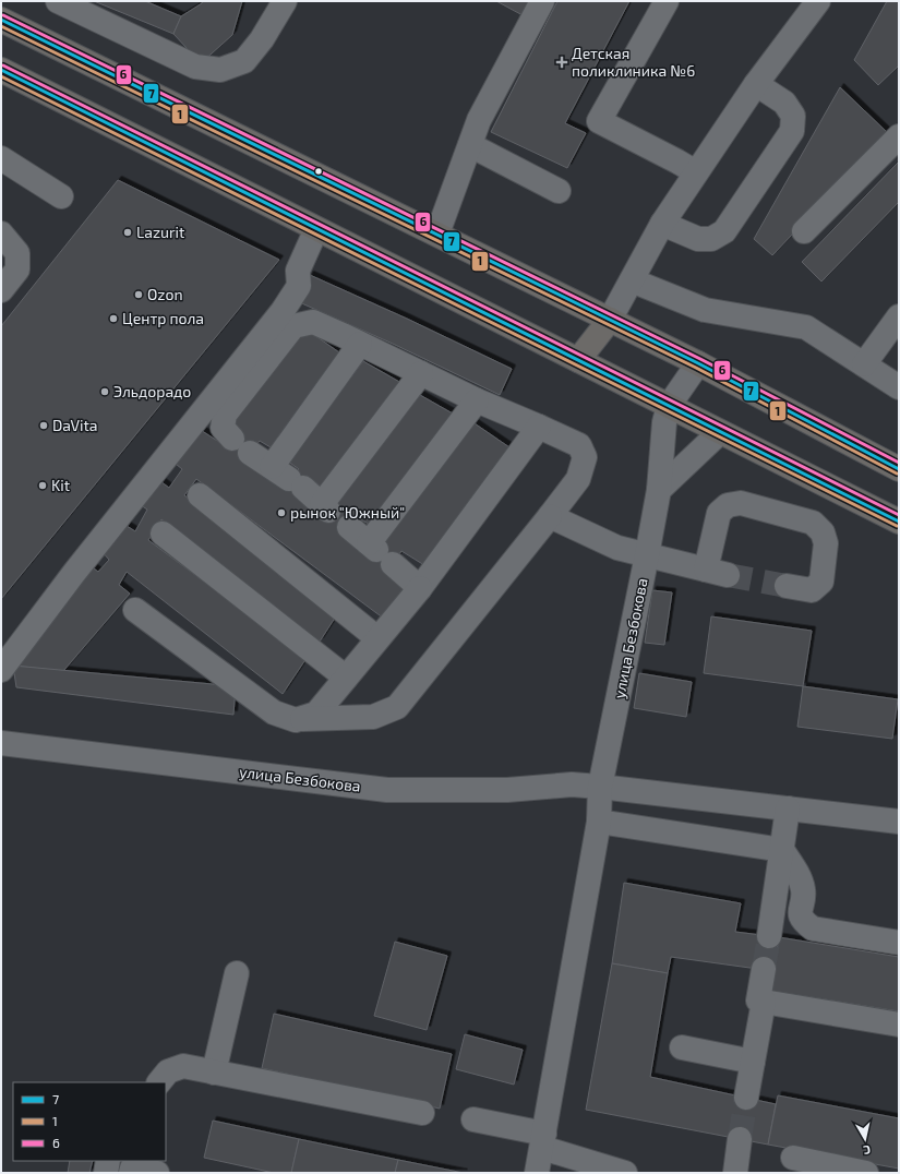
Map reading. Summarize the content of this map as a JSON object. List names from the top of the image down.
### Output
{
  "streets": {
    "street": ["улица Безбокова"]
  },
  "places": {
    "health": ["Детская поликлиника №6"],
    "other": [
      "Lazurit",
      "Ozon",
      "Центр пола",
      "Эльдорадо",
      "DaVita",
      "Kit",
      "рынок \"Южный\""
    ]
  },
  "lines": ["transit line 6", "transit line 7", "transit line 1"],
  "legend": ["7", "1", "6"],
  "north": "bottom"
}
